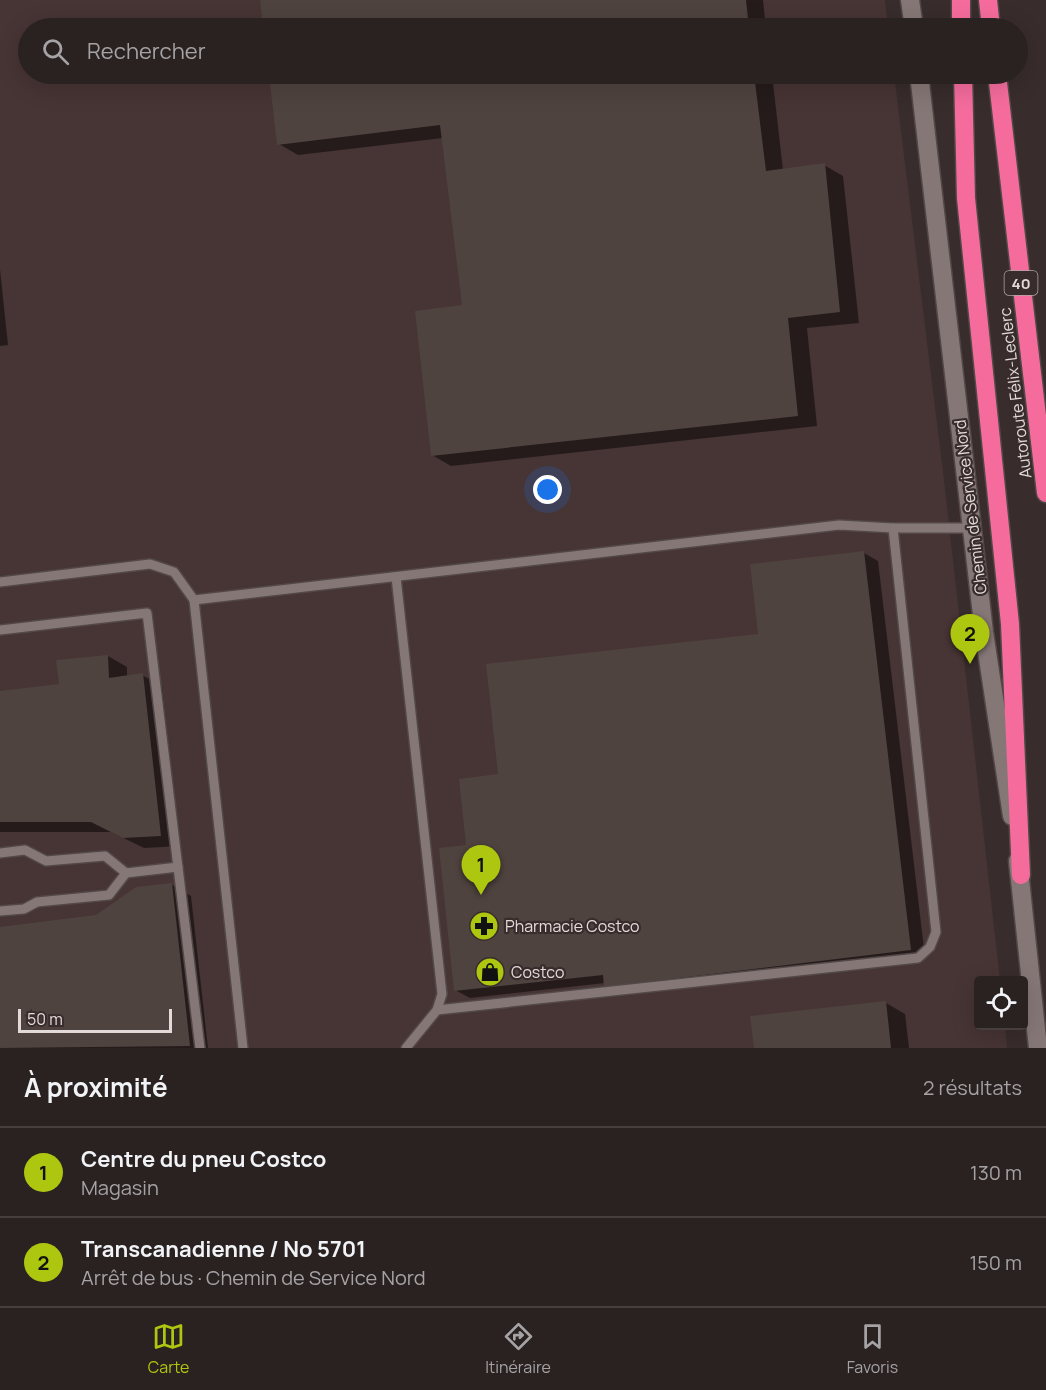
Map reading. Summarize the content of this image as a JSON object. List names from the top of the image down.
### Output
{
  "streets": {
    "highway": ["40", "Autoroute Félix-Leclerc"],
    "main road": ["Chemin de Service Nord"]
  },
  "places": {
    "pharmacy": ["Pharmacie Costco"],
    "shop": ["Costco"]
  },
  "scale_bar": "50 m",
  "page": {
    "search": "Rechercher",
    "pins": ["2", "1"],
    "scale": "50 m",
    "heading": ["À proximité", "2 résultats"],
    "list": [
      {
        "mark": "1",
        "name": "Centre du pneu Costco",
        "note": "Magasin",
        "value": "130 m"
      },
      {
        "mark": "2",
        "name": "Transcanadienne / No 5701",
        "note": "Arrêt de bus · Chemin de Service Nord",
        "value": "150 m"
      }
    ],
    "nav": ["Carte", "Itinéraire", "Favoris"]
  }
}
